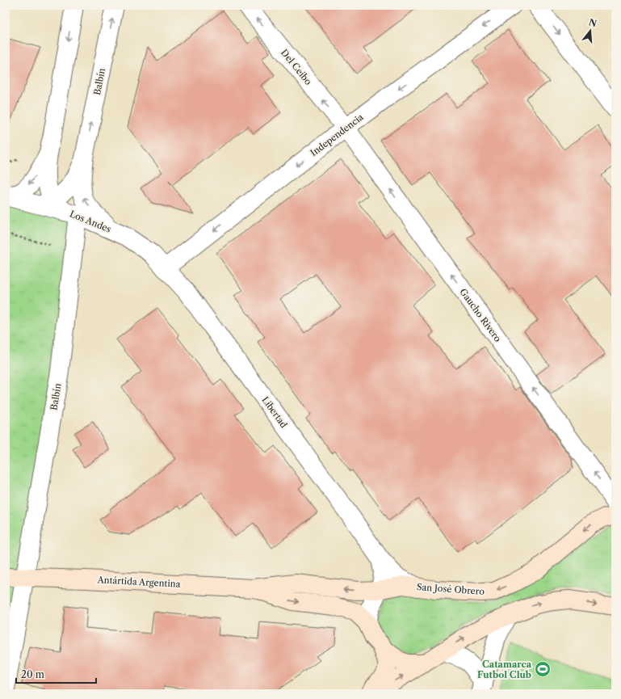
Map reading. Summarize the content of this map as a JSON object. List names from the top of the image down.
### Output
{
  "streets": {
    "street": [
      "Del Ceibo",
      "Balbín",
      "Independencia",
      "Los Andes",
      "Gaucho Rivero",
      "Libertad",
      "Antártida Argentina",
      "San José Obrero"
    ]
  },
  "crossings": [
    ["Del Ceibo", "Independencia"],
    ["Del Ceibo", "Gaucho Rivero"],
    ["Balbín", "Los Andes"],
    ["Balbín", "Antártida Argentina"],
    ["Independencia", "Los Andes"],
    ["Independencia", "Gaucho Rivero"],
    ["Independencia", "Libertad"],
    ["Los Andes", "Libertad"],
    ["Libertad", "Antártida Argentina"],
    ["Libertad", "San José Obrero"],
    ["Antártida Argentina", "San José Obrero"]
  ],
  "one_way": ["Del Ceibo", "Independencia", "Gaucho Rivero"],
  "places": {
    "sports": ["Catamarca Futbol Club"]
  },
  "scale_bar": "20 m",
  "north": "top"
}
